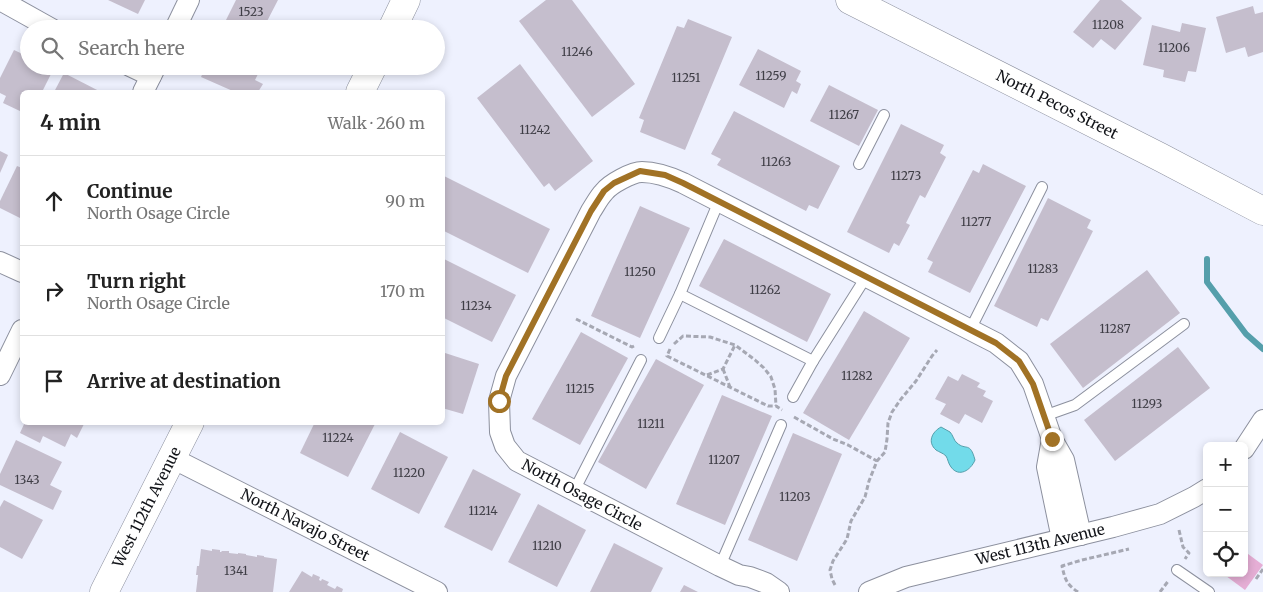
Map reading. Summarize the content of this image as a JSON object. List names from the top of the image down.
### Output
{
  "streets": {
    "street": [
      "North Pecos Street",
      "North Osage Circle",
      "West 112th Avenue",
      "North Navajo Street",
      "West 113th Avenue"
    ]
  },
  "crossings": [
    ["North Osage Circle", "West 113th Avenue"],
    ["West 112th Avenue", "North Navajo Street"]
  ],
  "house_numbers": [
    "1523",
    "11208",
    "11206",
    "11246",
    "11259",
    "11251",
    "11267",
    "11242",
    "11263",
    "11273",
    "11277",
    "11283",
    "11250",
    "11262",
    "11234",
    "11287",
    "11282",
    "11215",
    "11293",
    "11211",
    "11224",
    "11207",
    "11220",
    "1343",
    "11203",
    "11214",
    "11210",
    "1341"
  ],
  "page": {
    "search": "Search here",
    "heading": ["4 min", "Walk · 260 m"],
    "list": [
      ["Continue", "North Osage Circle", "90 m"],
      ["Turn right", "North Osage Circle", "170 m"],
      "Arrive at destination"
    ],
    "map_buttons": ["+", "−"]
  }
}
